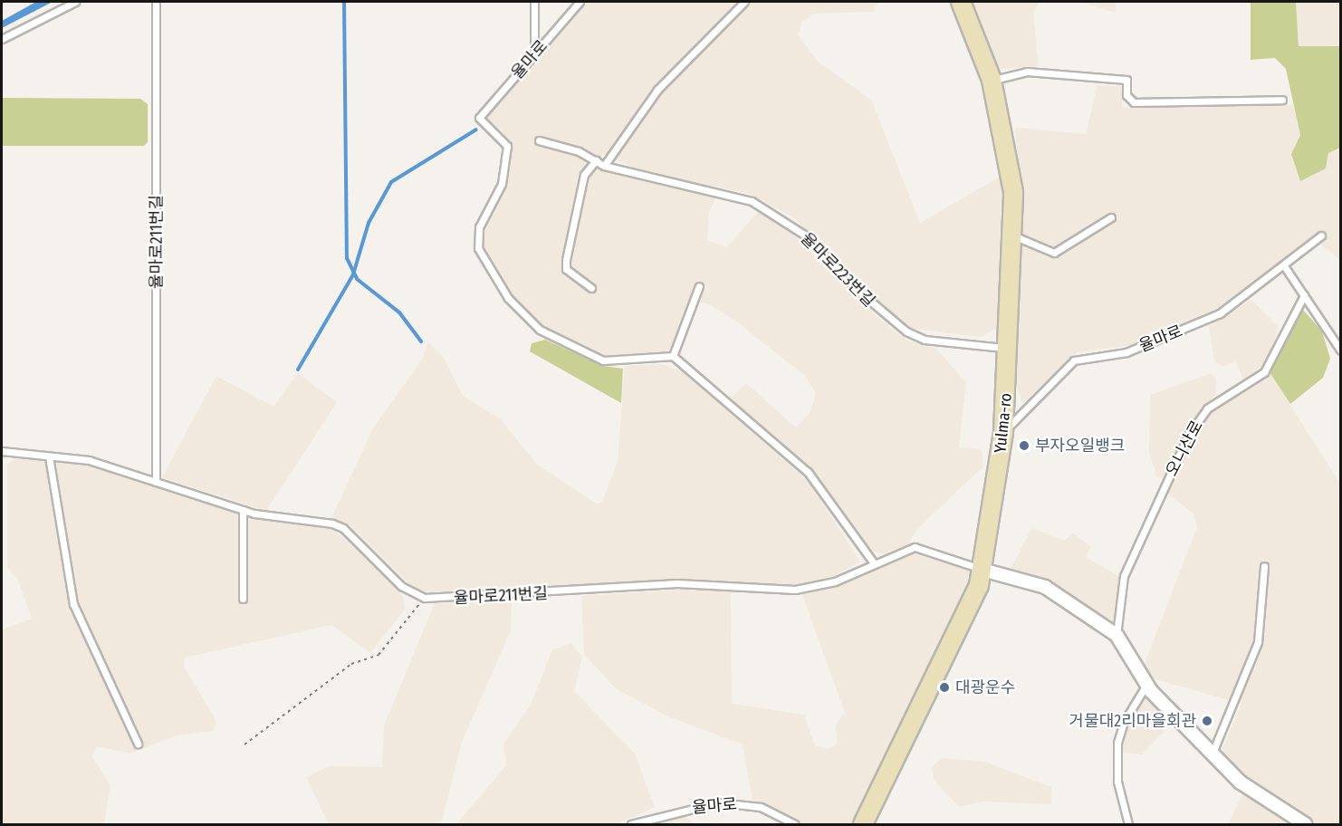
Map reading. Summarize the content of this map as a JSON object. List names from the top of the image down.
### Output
{
  "streets": {
    "street": ["Yulma-ro"],
    "lane": [
      "율마로",
      "율마로211번길",
      "율마로223번길",
      "오니산로"
    ]
  },
  "crossings": [
    ["율마로", "Yulma-ro"],
    ["율마로211번길", "Yulma-ro"],
    ["율마로223번길", "Yulma-ro"]
  ],
  "places": ["부자오일뱅크", "대광운수", "거물대2리마을회관"]
}
